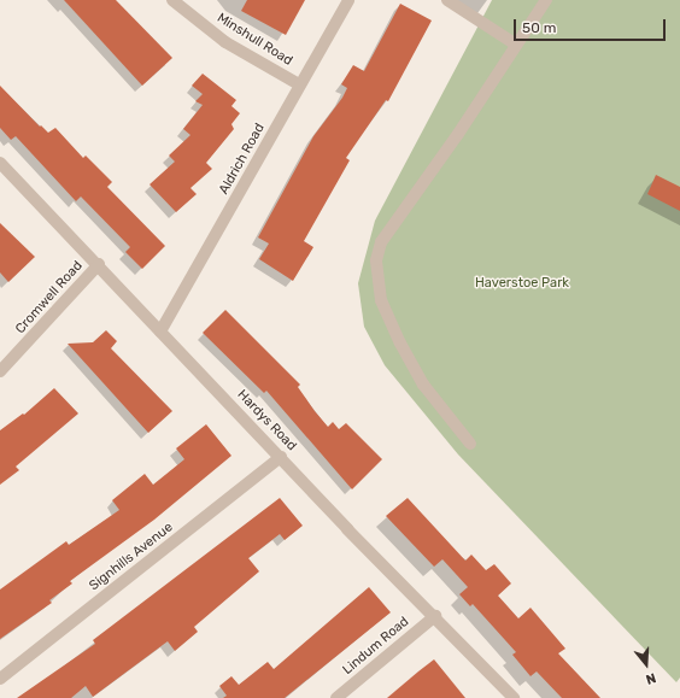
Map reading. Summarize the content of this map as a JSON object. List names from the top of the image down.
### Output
{
  "streets": {
    "street": [
      "Minshull Road",
      "Aldrich Road",
      "Cromwell Road",
      "Hardys Road",
      "Signhills Avenue",
      "Lindum Road"
    ]
  },
  "crossings": [
    ["Minshull Road", "Aldrich Road"],
    ["Aldrich Road", "Hardys Road"],
    ["Cromwell Road", "Hardys Road"],
    ["Hardys Road", "Signhills Avenue"],
    ["Hardys Road", "Lindum Road"]
  ],
  "parks": ["Haverstoe Park"],
  "scale_bar": "50 m",
  "north": "bottom"
}
